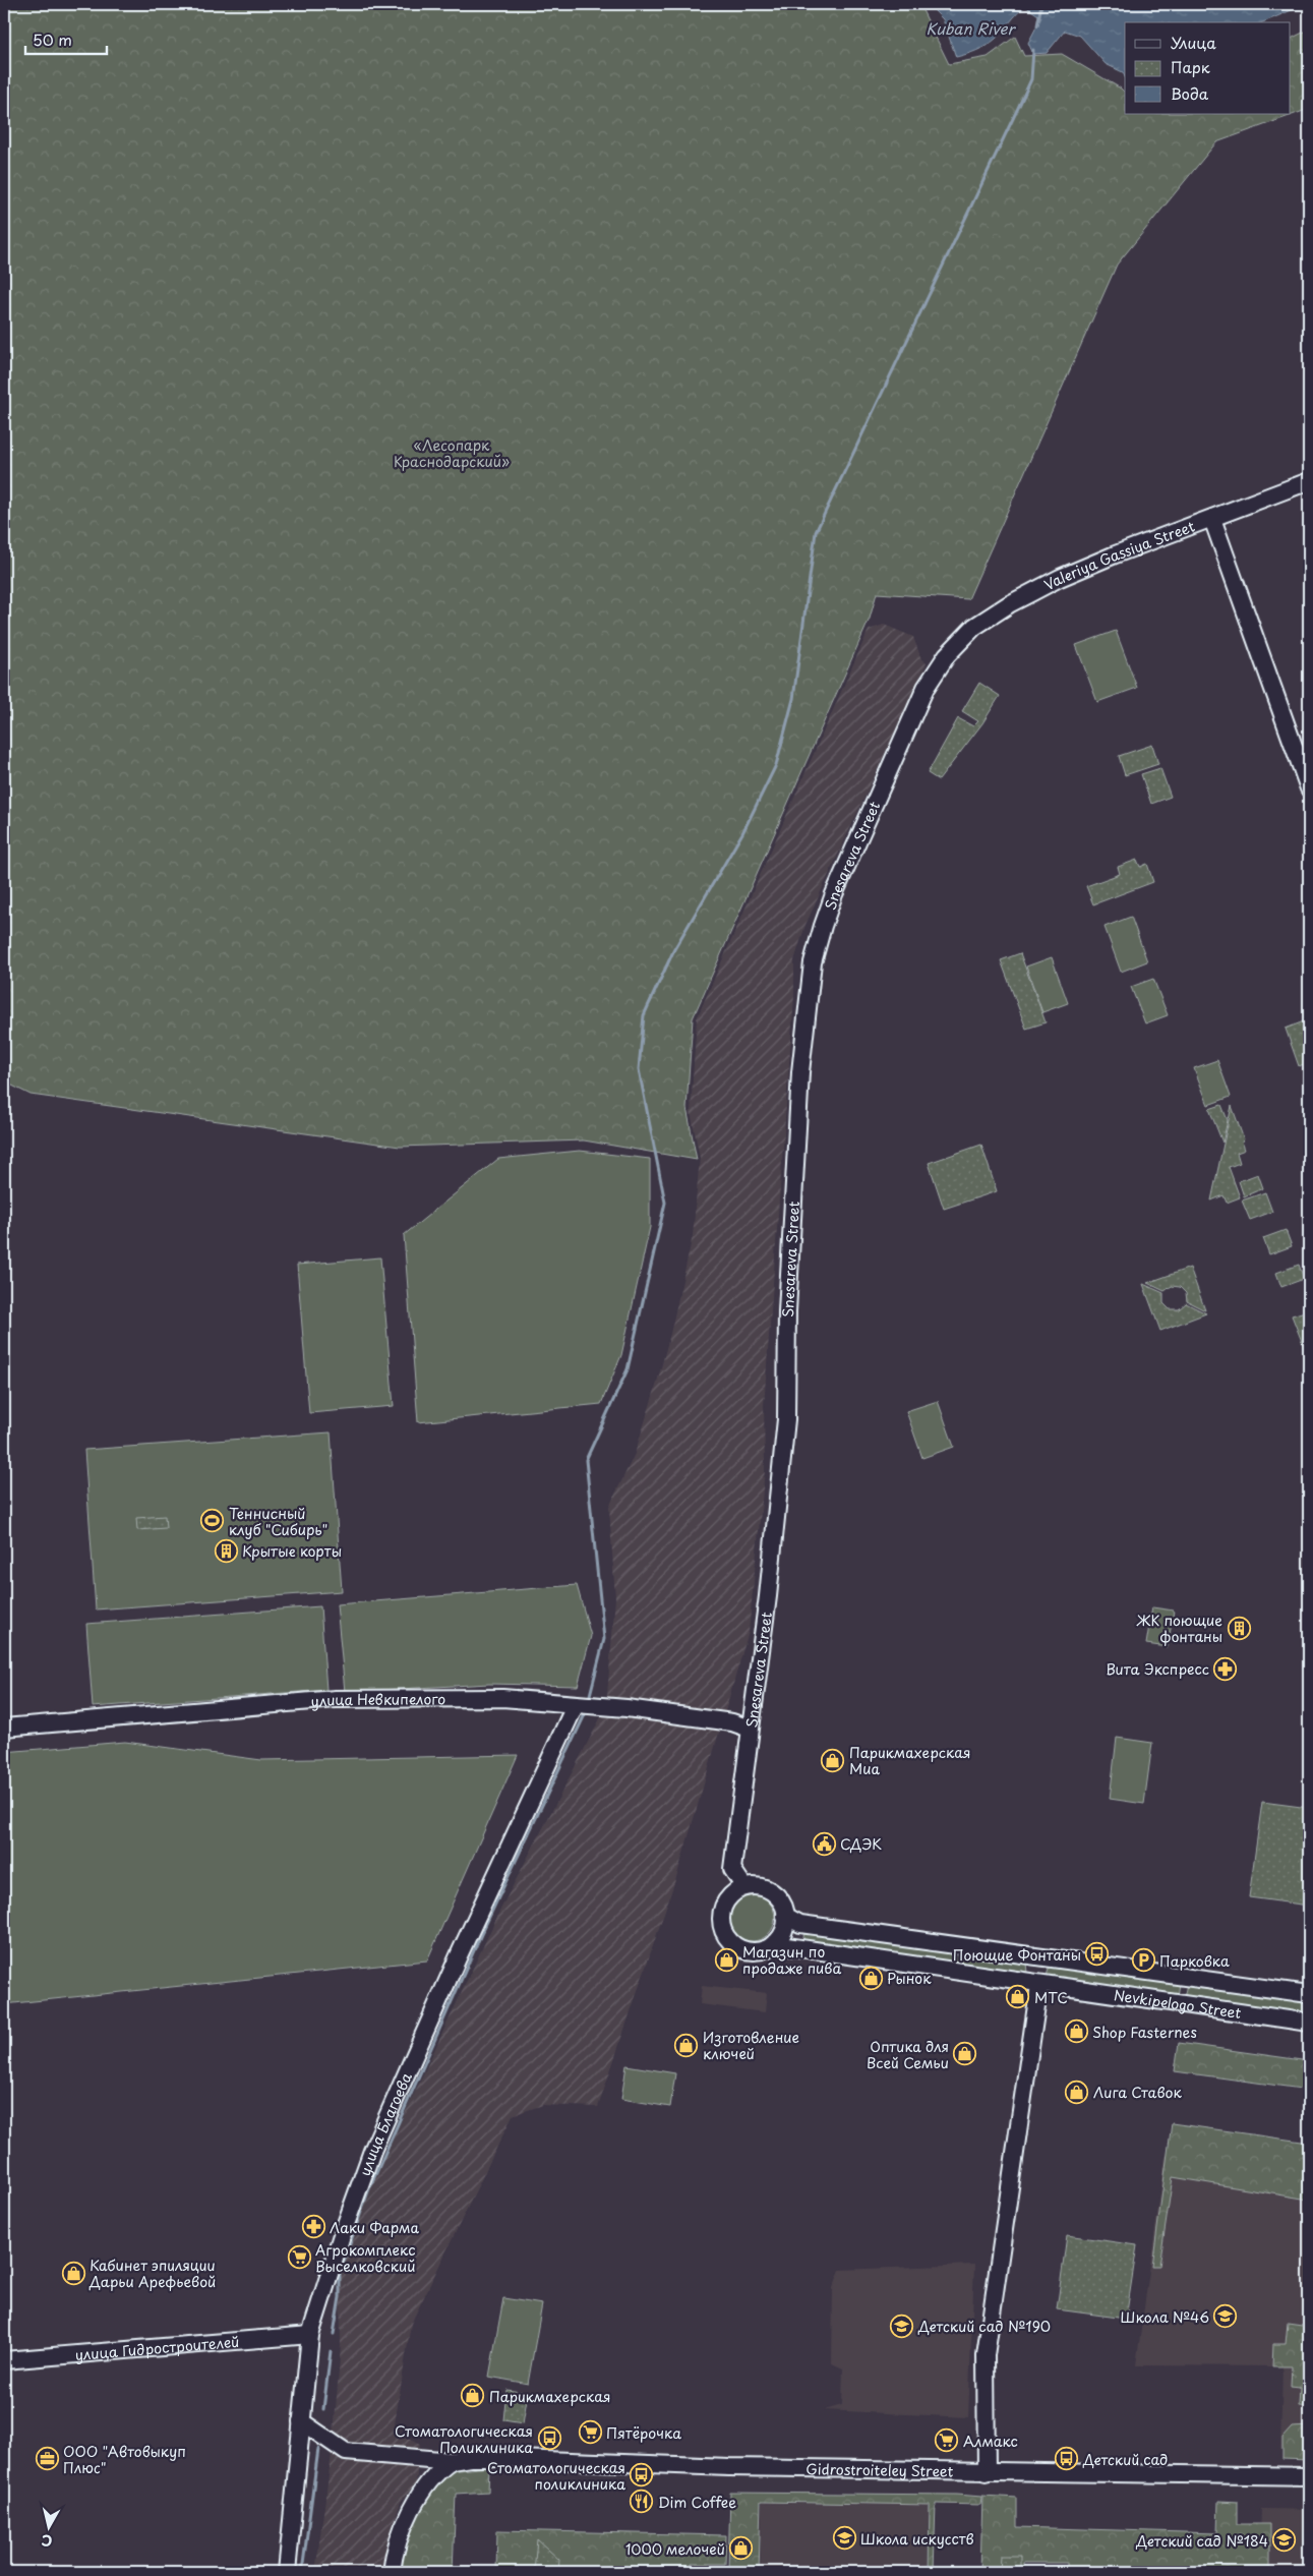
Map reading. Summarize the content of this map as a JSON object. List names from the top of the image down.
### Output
{
  "streets": {
    "street": [
      "Valeriya Gassiya Street",
      "Snesareva Street",
      "улица Невкипелого",
      "Nevkipelogo Street",
      "улица Благоева",
      "улица Гидростроителей",
      "Gidrostroiteley Street"
    ]
  },
  "crossings": [
    ["Valeriya Gassiya Street", "Snesareva Street"],
    ["Snesareva Street", "улица Невкипелого"],
    ["Snesareva Street", "Nevkipelogo Street"],
    ["улица Невкипелого", "улица Благоева"],
    ["улица Благоева", "улица Гидростроителей"]
  ],
  "water": ["Kuban River"],
  "parks": ["«Лесопарк Краснодарский»"],
  "places": {
    "sports": ["Теннисный клуб \"Сибирь\""],
    "building": ["Крытые корты", "ЖК поющие фонтаны"],
    "pharmacy": ["Вита Экспресс", "Лаки Фарма"],
    "shop": [
      "Парикмахерская Миа",
      "Магазин по продаже пива",
      "Рынок",
      "МТС",
      "Shop Fasternes",
      "Изготовление ключей",
      "Оптика для Всей Семьи",
      "Лига Ставок",
      "Кабинет эпиляции Дарьи Арефьевой",
      "Парикмахерская",
      "1000 мелочей"
    ],
    "public building": ["СДЭК"],
    "bus stop": [
      "Поющие Фонтаны",
      "Стоматологическая Поликлиника",
      "Детский сад",
      "Стоматологическая поликлиника"
    ],
    "parking": ["Парковка"],
    "supermarket": ["Агрокомплекс Выселковский", "Пятёрочка", "Алмакс"],
    "school or university": [
      "Школа №46",
      "Детский сад №190",
      "Школа искусств",
      "Детский сад №184"
    ],
    "office": ["ООО \"Автовыкуп Плюс\""],
    "restaurant": ["Dim Coffee"]
  },
  "legend": ["Улица", "Парк", "Вода"],
  "scale_bar": "50 m",
  "north": "bottom"
}
